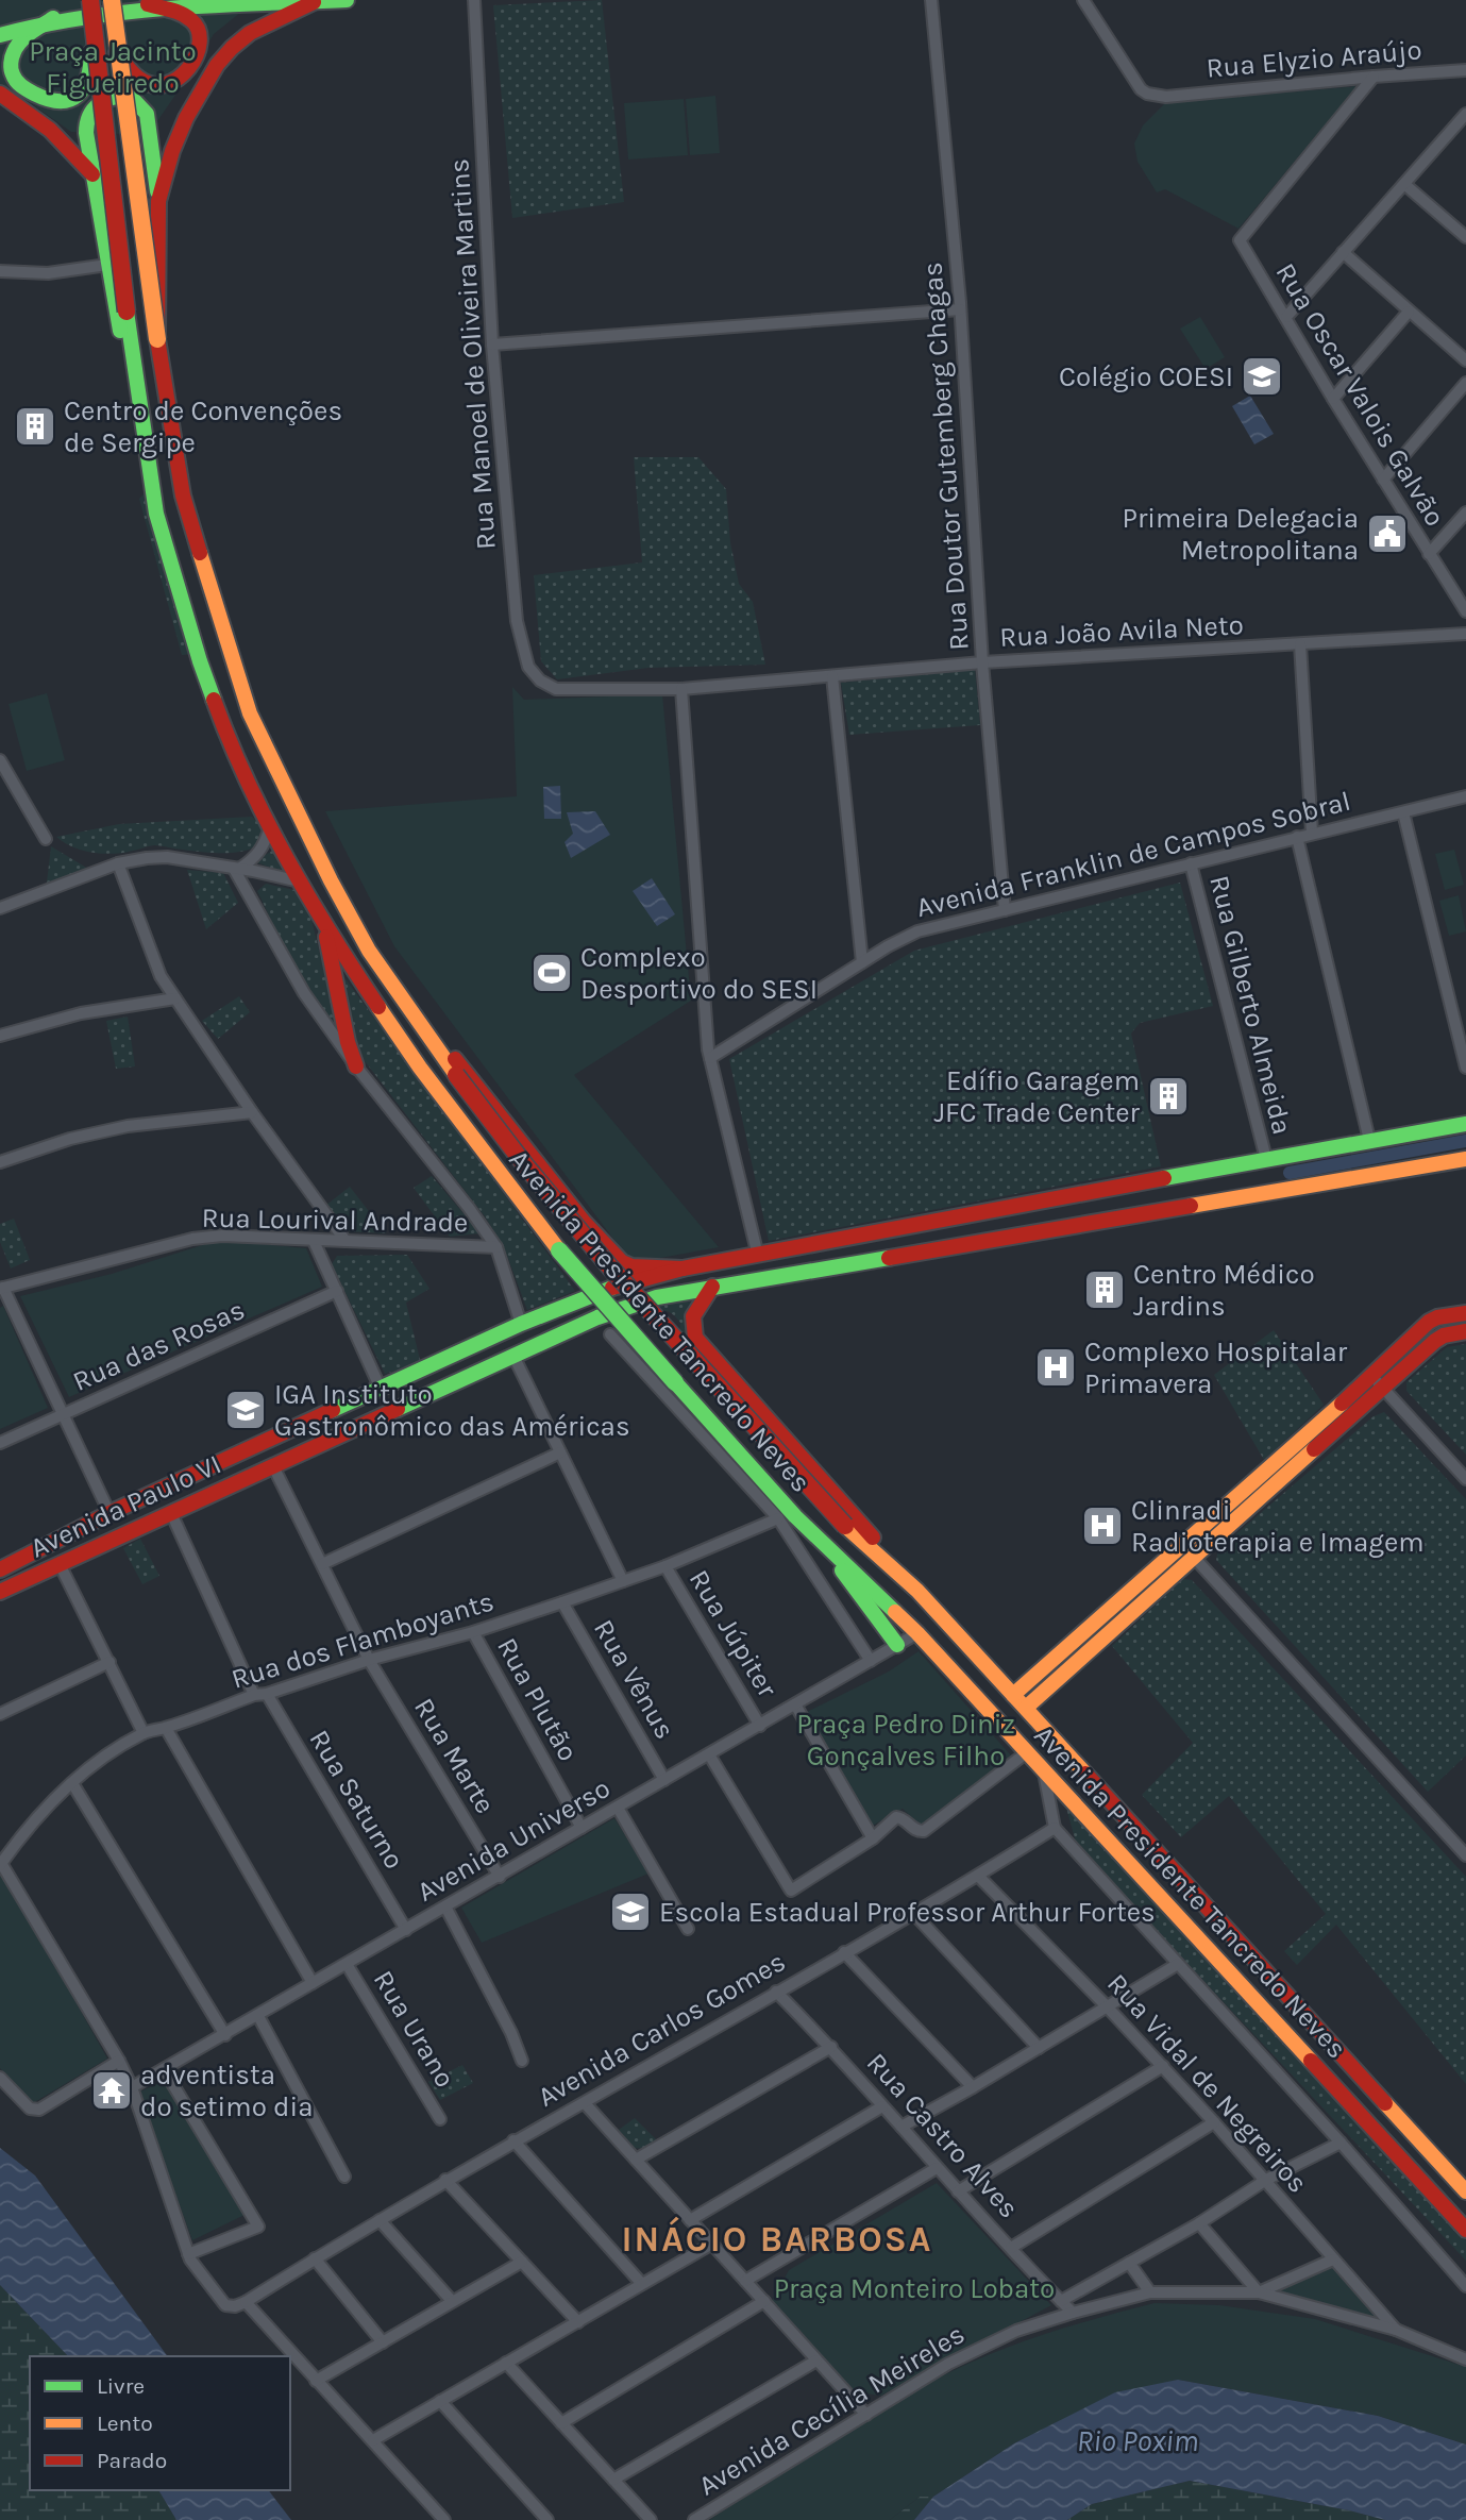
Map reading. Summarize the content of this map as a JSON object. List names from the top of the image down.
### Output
{
  "streets": {
    "main road": ["Avenida Presidente Tancredo Neves", "Avenida Paulo VI"],
    "street": [
      "Rua Elyzio Araújo",
      "Rua Manoel de Oliveira Martins",
      "Rua Oscar Valois Galvão",
      "Rua Doutor Gutemberg Chagas",
      "Rua João Avila Neto",
      "Avenida Franklin de Campos Sobral",
      "Rua Gilberto Almeida",
      "Rua Lourival Andrade",
      "Rua das Rosas",
      "Rua Júpiter",
      "Rua dos Flamboyants",
      "Rua Vênus",
      "Rua Plutão",
      "Rua Marte",
      "Rua Saturno",
      "Avenida Universo",
      "Rua Urano",
      "Avenida Carlos Gomes",
      "Rua Vidal de Negreiros",
      "Rua Castro Alves",
      "Avenida Cecília Meireles"
    ]
  },
  "crossings": [
    ["Rua Elyzio Araújo", "Rua Oscar Valois Galvão"],
    ["Rua Manoel de Oliveira Martins", "Rua João Avila Neto"],
    ["Rua Doutor Gutemberg Chagas", "Rua João Avila Neto"],
    ["Rua Doutor Gutemberg Chagas", "Avenida Franklin de Campos Sobral"],
    ["Avenida Franklin de Campos Sobral", "Rua Gilberto Almeida"],
    ["Avenida Presidente Tancredo Neves", "Avenida Universo"],
    ["Avenida Paulo VI", "Rua Marte"],
    ["Rua Júpiter", "Rua dos Flamboyants"],
    ["Rua Júpiter", "Avenida Universo"],
    ["Rua dos Flamboyants", "Rua Vênus"],
    ["Rua dos Flamboyants", "Rua Plutão"],
    ["Rua dos Flamboyants", "Rua Marte"],
    ["Rua dos Flamboyants", "Rua Saturno"],
    ["Rua Vênus", "Avenida Universo"],
    ["Rua Plutão", "Avenida Universo"],
    ["Rua Marte", "Avenida Universo"],
    ["Rua Saturno", "Avenida Universo"],
    ["Avenida Universo", "Rua Urano"],
    ["Avenida Carlos Gomes", "Rua Vidal de Negreiros"],
    ["Avenida Carlos Gomes", "Rua Castro Alves"],
    ["Rua Vidal de Negreiros", "Avenida Cecília Meireles"],
    ["Rua Castro Alves", "Avenida Cecília Meireles"]
  ],
  "districts": ["INÁCIO BARBOSA"],
  "water": ["Rio Poxim"],
  "parks": ["Praça Jacinto Figueiredo", "Praça Pedro Diniz Gonçalves Filho", "Praça Monteiro Lobato"],
  "places": {
    "school or university": ["Colégio COESI", "IGA Instituto Gastronômico das Américas", "Escola Estadual Professor Arthur Fortes"],
    "building": ["Centro de Convenções de Sergipe", "Edífio Garagem JFC Trade Center", "Centro Médico Jardins"],
    "public building": ["Primeira Delegacia Metropolitana"],
    "sports": ["Complexo Desportivo do SESI"],
    "hospital": ["Complexo Hospitalar Primavera", "Clinradi Radioterapia e Imagem"],
    "temple": ["adventista do setimo dia"]
  },
  "legend": ["Livre", "Lento", "Parado"]
}
